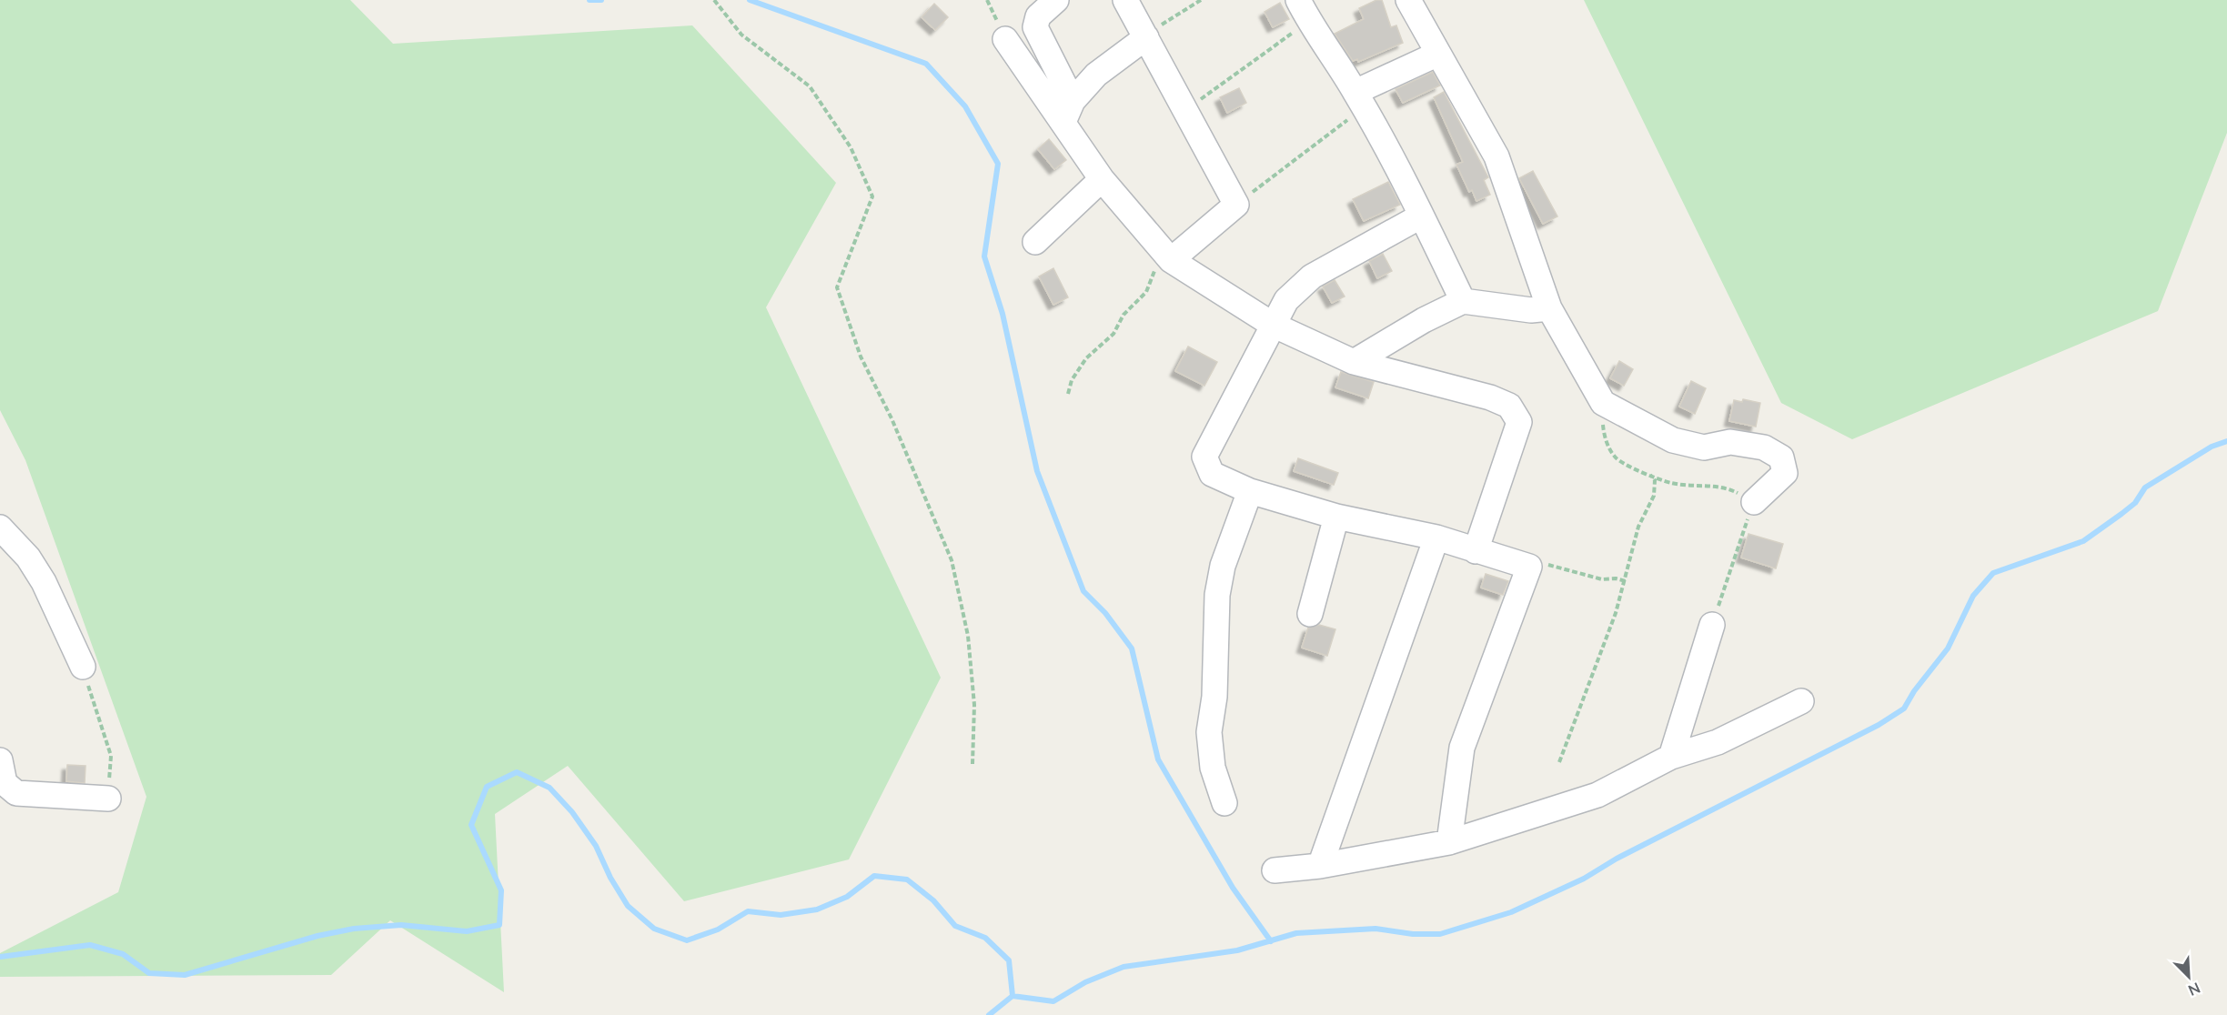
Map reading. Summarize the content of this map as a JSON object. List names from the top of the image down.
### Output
{
  "north": "bottom right"
}
